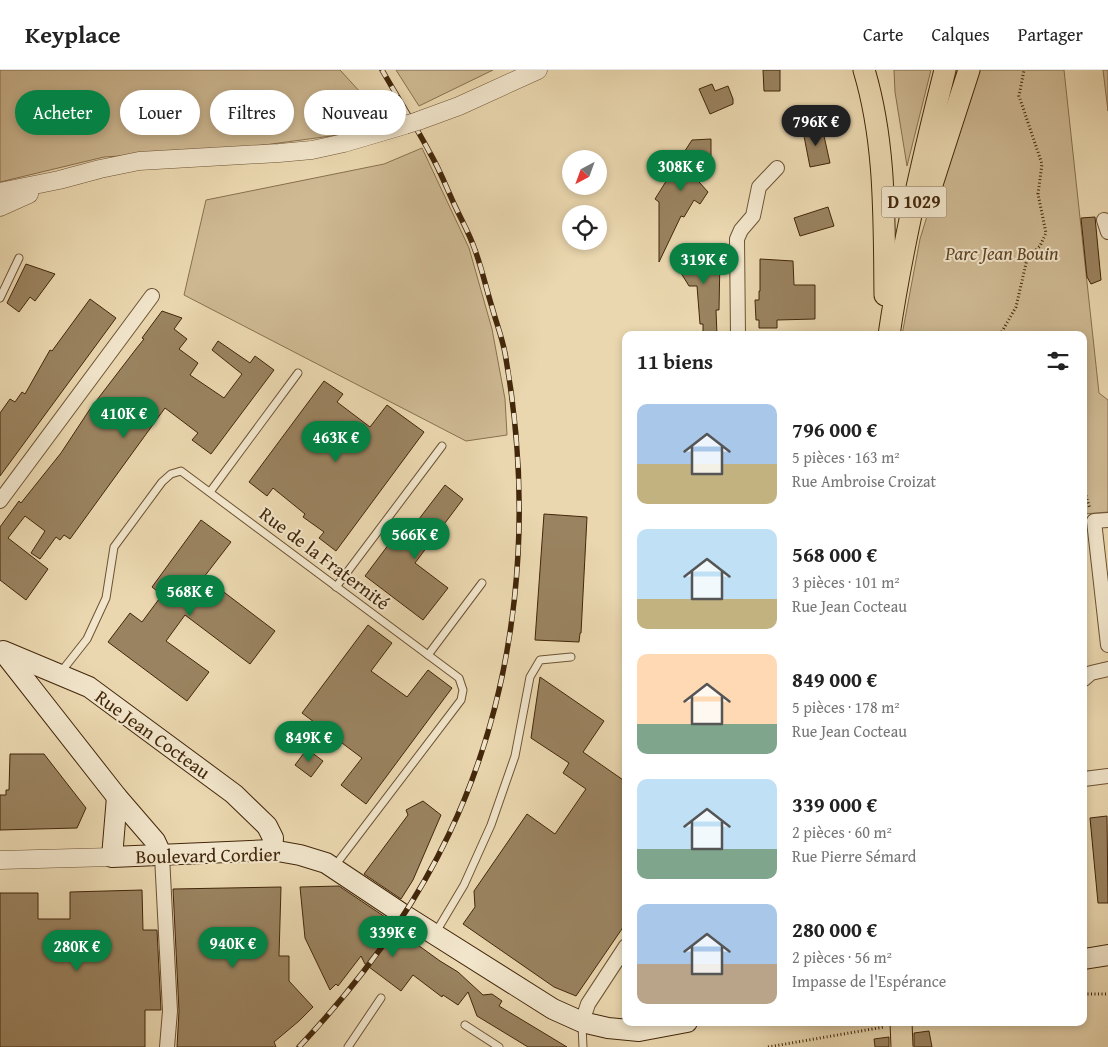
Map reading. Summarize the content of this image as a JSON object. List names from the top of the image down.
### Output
{
  "streets": {
    "main road": ["D 1029", "Rue Jean Cocteau", "Boulevard Cordier"],
    "lane": ["Rue de la Fraternité"]
  },
  "crossings": [
    ["Rue de la Fraternité", "Rue Jean Cocteau"],
    ["Rue de la Fraternité", "Boulevard Cordier"],
    ["Rue Jean Cocteau", "Boulevard Cordier"]
  ],
  "parks": ["Parc Jean Bouin"],
  "north": "bottom left",
  "page": {
    "header": "Keyplace",
    "nav": ["Carte", "Calques", "Partager"],
    "chip": [
      "Acheter",
      "Louer",
      "Filtres",
      "Nouveau"
    ],
    "price": [
      "796K €",
      "308K €",
      "319K €",
      "410K €",
      "463K €",
      "566K €",
      "568K €",
      "849K €",
      "339K €",
      "940K €",
      "280K €"
    ],
    "heading": "11 biens",
    "list": [
      {
        "name": "796 000 €",
        "note": "5 pièces · 163 m² · Rue Ambroise Croizat"
      },
      {
        "name": "568 000 €",
        "note": "3 pièces · 101 m² · Rue Jean Cocteau"
      },
      {
        "name": "849 000 €",
        "note": "5 pièces · 178 m² · Rue Jean Cocteau"
      },
      {
        "name": "339 000 €",
        "note": "2 pièces · 60 m² · Rue Pierre Sémard"
      },
      {
        "name": "280 000 €",
        "note": "2 pièces · 56 m² · Impasse de l'Espérance"
      }
    ]
  }
}
